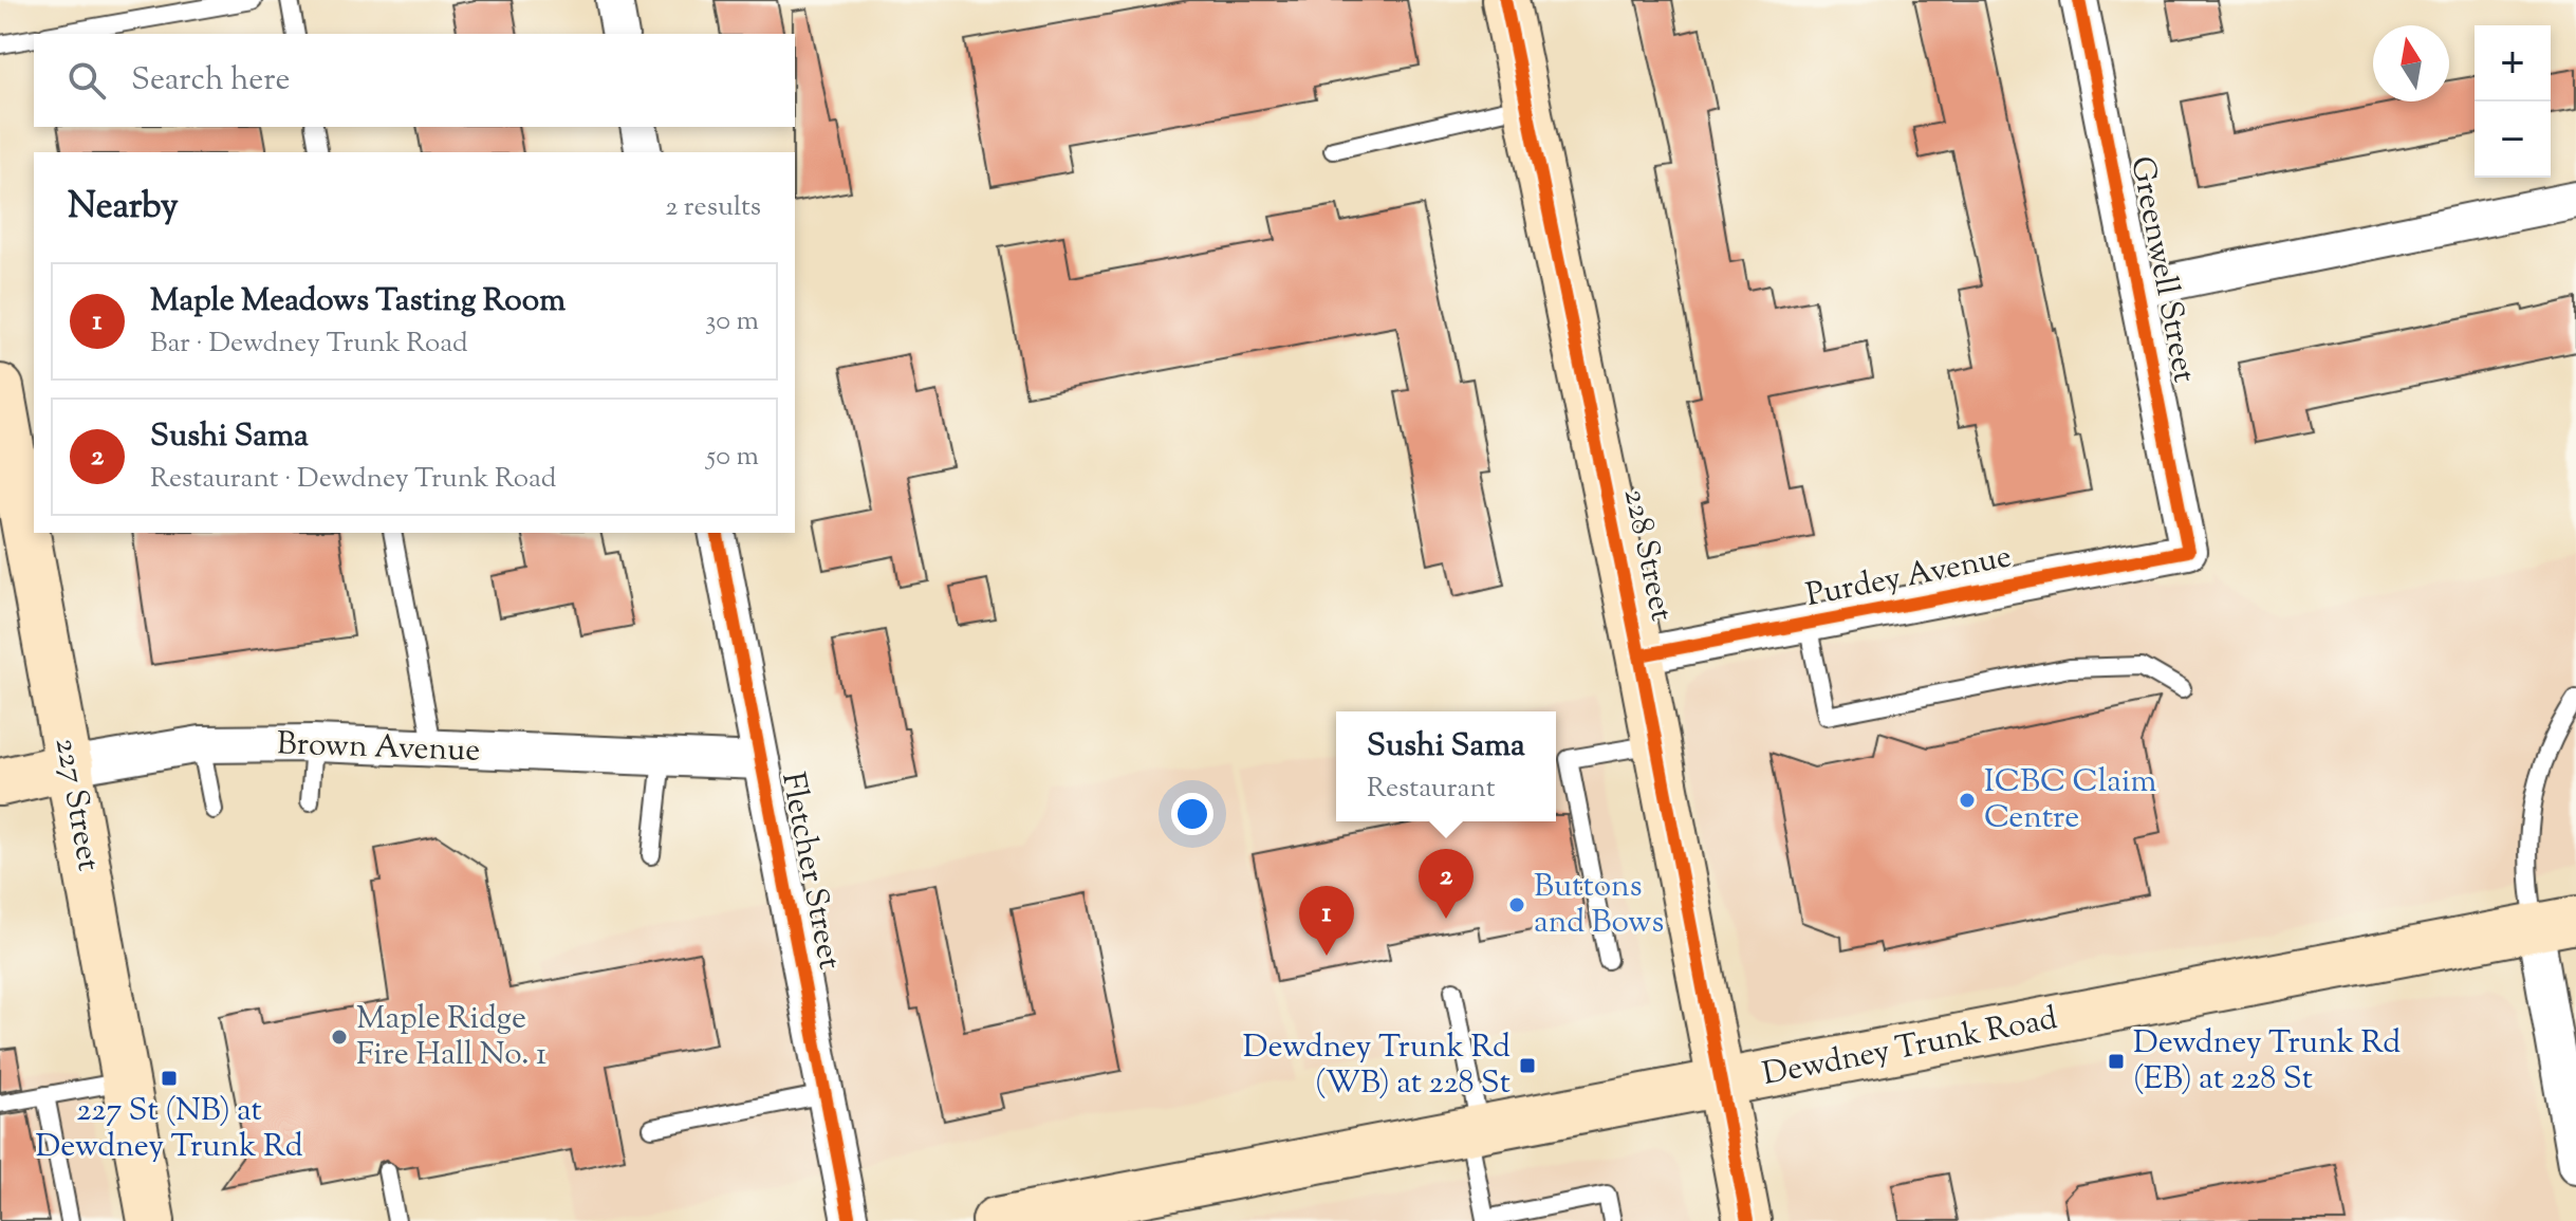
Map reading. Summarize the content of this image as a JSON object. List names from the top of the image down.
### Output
{
  "streets": {
    "main road": [
      "228 Street",
      "Brown Avenue",
      "227 Street",
      "Dewdney Trunk Road"
    ],
    "street": ["Greenwell Street", "Purdey Avenue", "Fletcher Street"]
  },
  "crossings": [
    ["Greenwell Street", "Purdey Avenue"],
    ["228 Street", "Purdey Avenue"],
    ["228 Street", "Dewdney Trunk Road"],
    ["Brown Avenue", "227 Street"],
    ["Brown Avenue", "Fletcher Street"]
  ],
  "places": {
    "other": ["ICBC Claim Centre", "Buttons and Bows", "Maple Ridge Fire Hall No. 1"],
    "transit": ["Dewdney Trunk Rd (EB) at 228 St", "Dewdney Trunk Rd (WB) at 228 St", "227 St (NB) at Dewdney Trunk Rd"]
  },
  "north": "top",
  "page": {
    "map_buttons": ["+", "−"],
    "search": "Search here",
    "heading": ["Nearby", "2 results"],
    "list": [
      {
        "mark": "1",
        "name": "Maple Meadows Tasting Room",
        "note": "Bar · Dewdney Trunk Road",
        "value": "30 m"
      },
      {
        "mark": "2",
        "name": "Sushi Sama",
        "note": "Restaurant · Dewdney Trunk Road",
        "value": "50 m"
      }
    ],
    "popup": ["Sushi Sama", "Restaurant"],
    "pins": ["2", "1"]
  }
}
